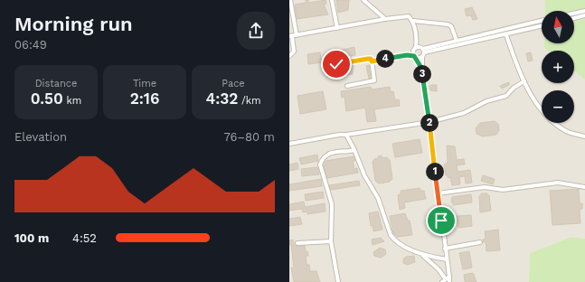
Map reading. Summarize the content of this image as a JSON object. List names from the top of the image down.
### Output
{
  "north": "top",
  "page": {
    "heading": ["Morning run", "06:49"],
    "map_buttons": ["+", "−"],
    "pins": [
      "4",
      "3",
      "2",
      "1"
    ],
    "stats": [
      ["Distance", "0.50 km"],
      ["Time", "2:16"],
      ["Pace", "4:32 /km"]
    ],
    "chart": ["Elevation", "76–80 m"],
    "list": [
      {
        "name": "100 m",
        "note": "4:52"
      }
    ]
  }
}
